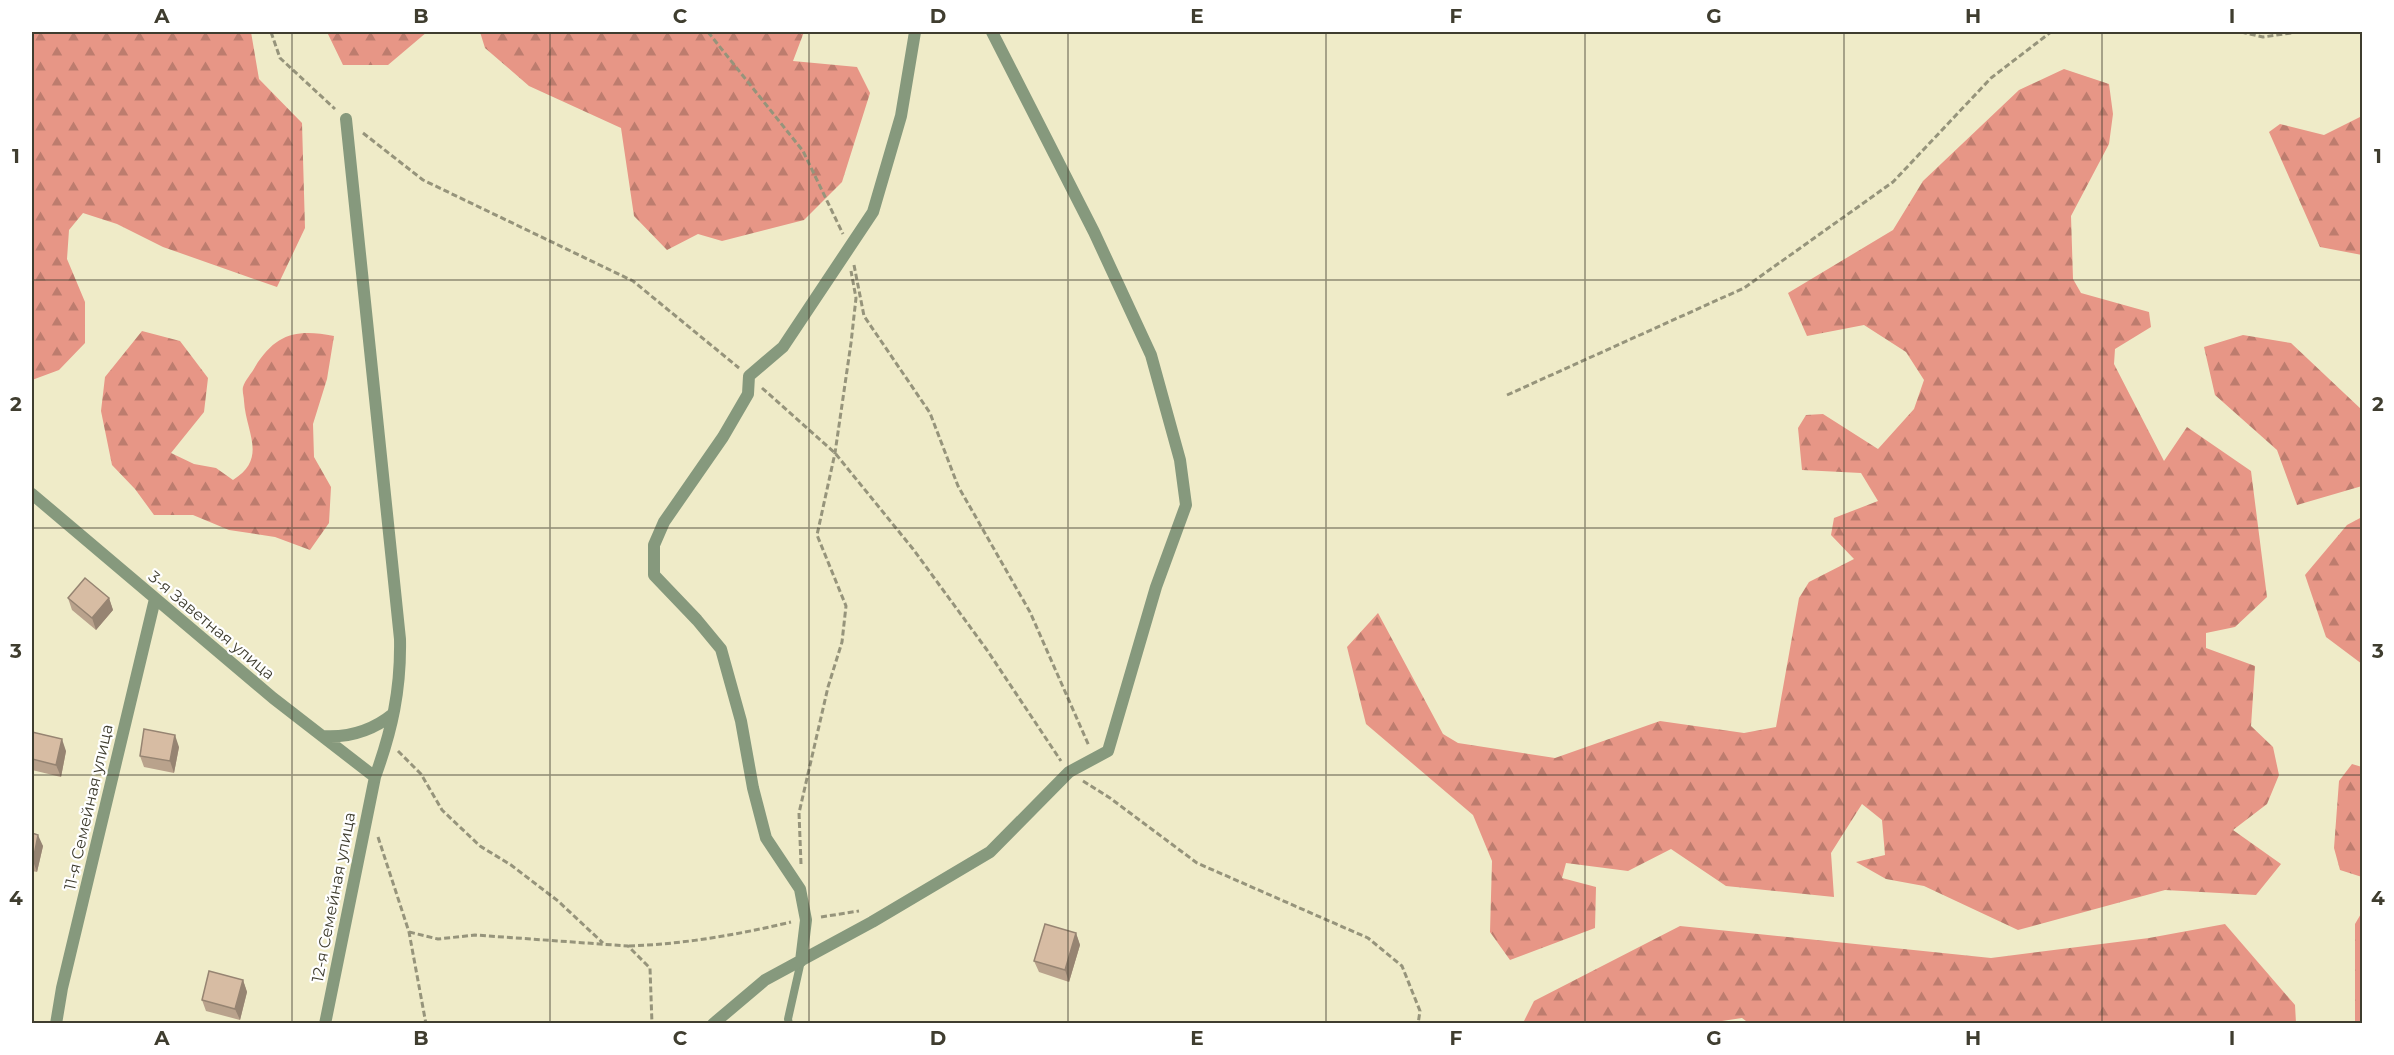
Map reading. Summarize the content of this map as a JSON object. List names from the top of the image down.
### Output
{
  "streets": {
    "street": ["3-я Заветная улица", "11-я Семейная улица", "12-я Семейная улица"]
  },
  "crossings": [
    ["3-я Заветная улица", "11-я Семейная улица"],
    ["3-я Заветная улица", "12-я Семейная улица"]
  ],
  "grid": {
    "columns": [
      "A",
      "B",
      "C",
      "D",
      "E",
      "F",
      "G",
      "H",
      "I"
    ],
    "rows": [
      "1",
      "2",
      "3",
      "4"
    ]
  }
}
